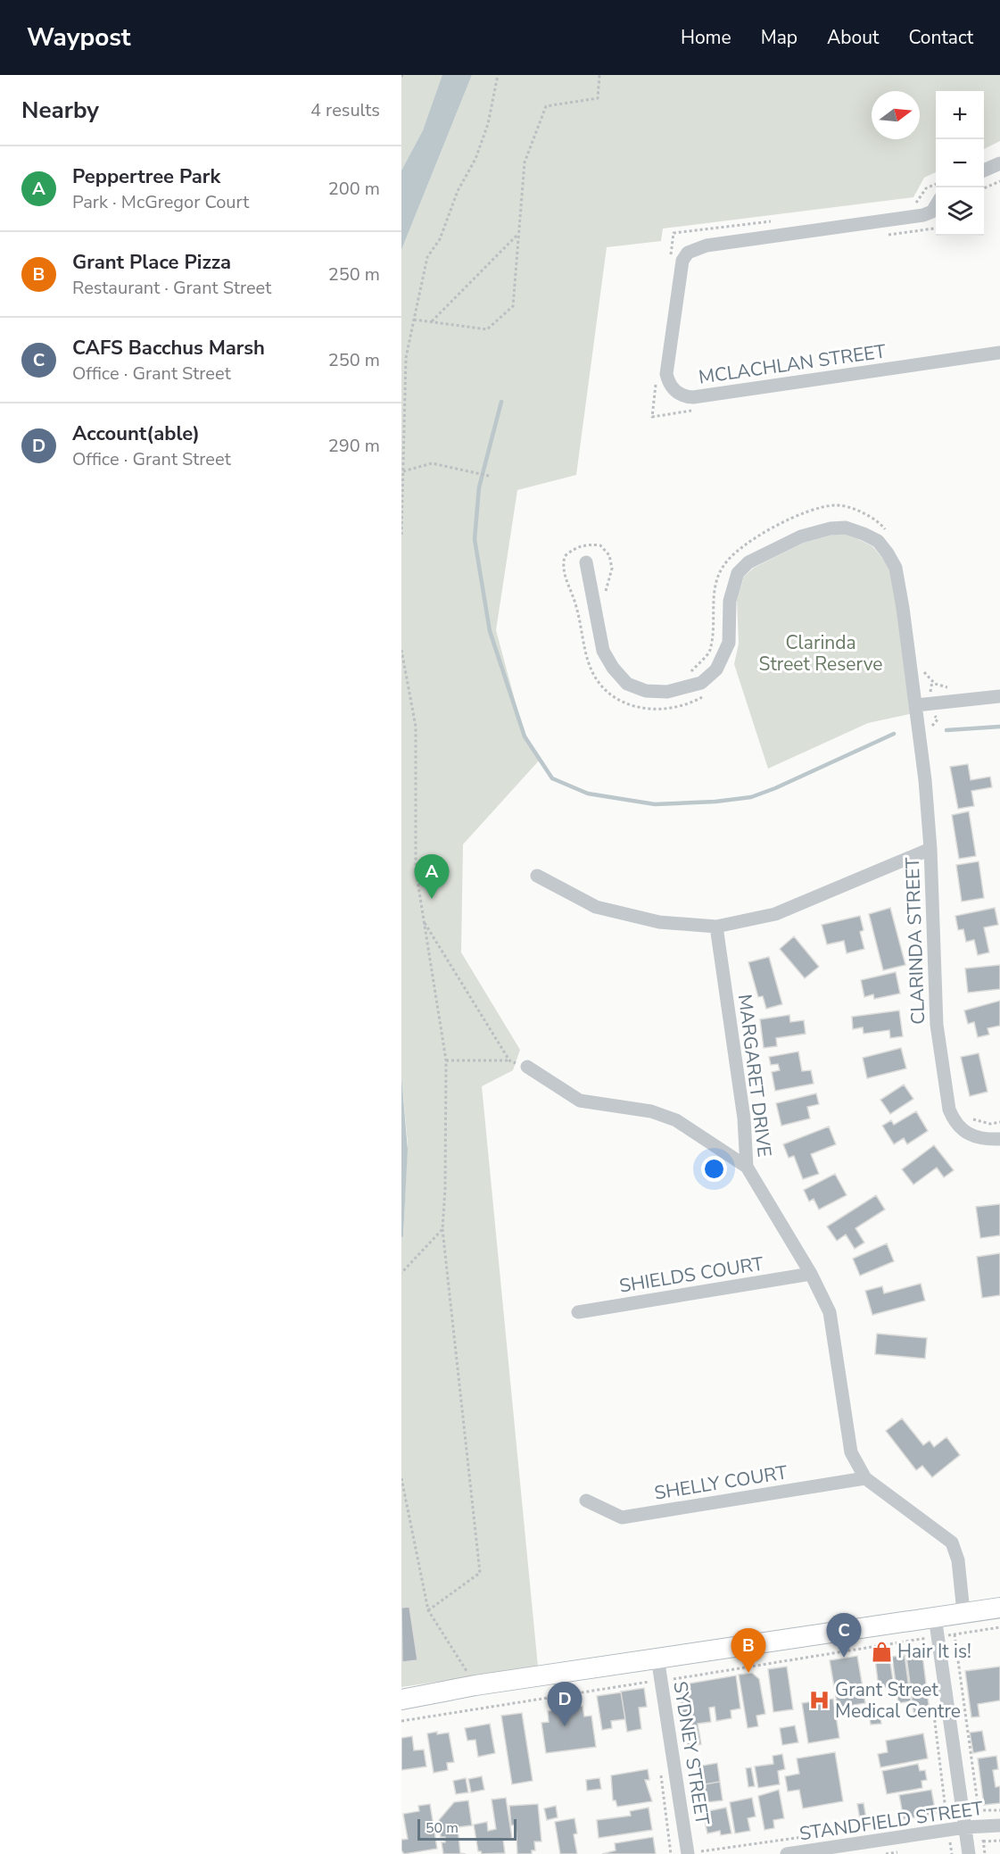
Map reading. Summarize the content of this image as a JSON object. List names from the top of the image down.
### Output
{
  "streets": {
    "street": [
      "MCLACHLAN STREET",
      "CLARINDA STREET",
      "MARGARET DRIVE",
      "SHIELDS COURT",
      "SHELLY COURT",
      "SYDNEY STREET",
      "STANDFIELD STREET"
    ]
  },
  "crossings": [
    ["MARGARET DRIVE", "SHIELDS COURT"],
    ["MARGARET DRIVE", "SHELLY COURT"]
  ],
  "parks": ["Clarinda Street Reserve"],
  "places": {
    "shop": ["Hair It is!"],
    "hospital": ["Grant Street Medical Centre"]
  },
  "scale_bar": "50 m",
  "north": "right",
  "page": {
    "header": "Waypost",
    "nav": [
      "Home",
      "Map",
      "About",
      "Contact"
    ],
    "heading": ["Nearby", "4 results"],
    "map_buttons": ["+", "−"],
    "list": [
      {
        "mark": "A",
        "name": "Peppertree Park",
        "note": "Park · McGregor Court",
        "value": "200 m"
      },
      {
        "mark": "B",
        "name": "Grant Place Pizza",
        "note": "Restaurant · Grant Street",
        "value": "250 m"
      },
      {
        "mark": "C",
        "name": "CAFS Bacchus Marsh",
        "note": "Office · Grant Street",
        "value": "250 m"
      },
      {
        "mark": "D",
        "name": "Account(able)",
        "note": "Office · Grant Street",
        "value": "290 m"
      }
    ],
    "pins": [
      "A",
      "C",
      "B",
      "D"
    ],
    "scale": "50 m"
  }
}
